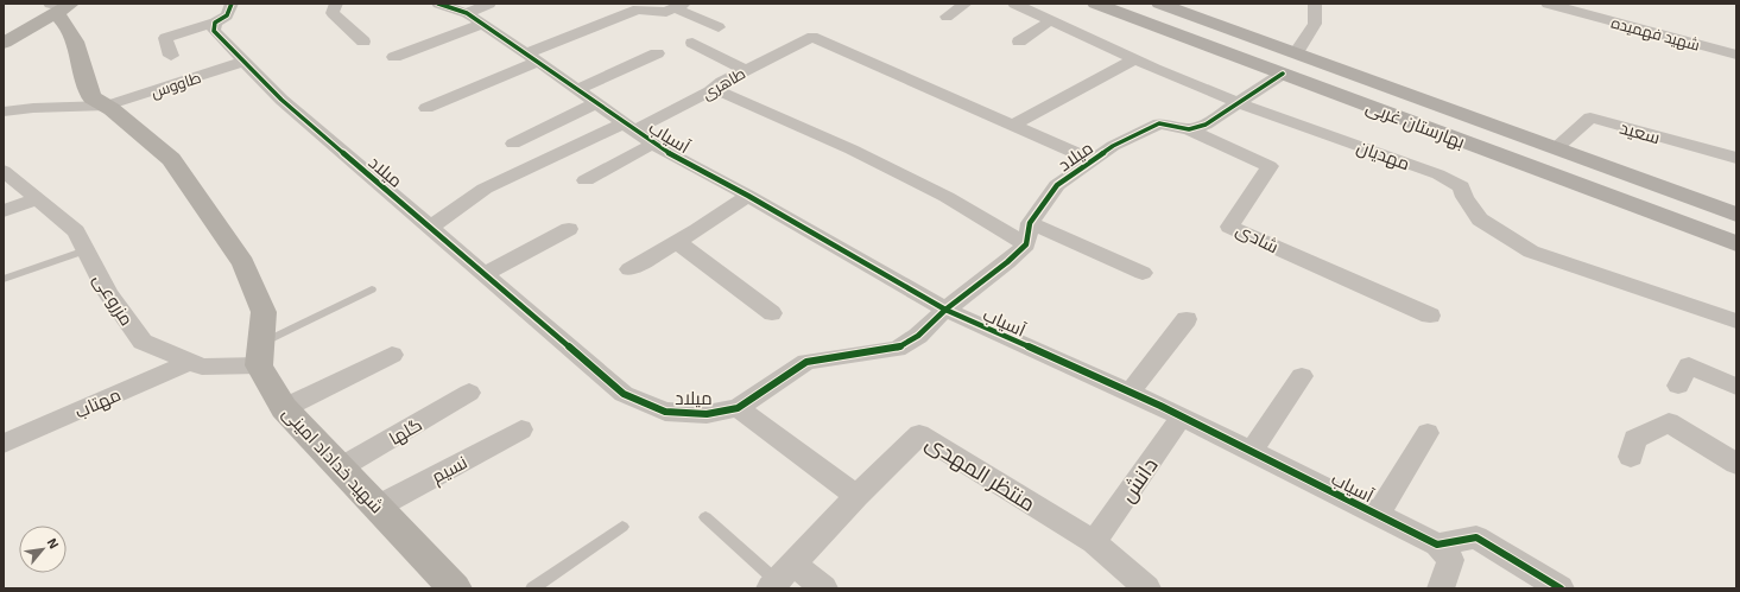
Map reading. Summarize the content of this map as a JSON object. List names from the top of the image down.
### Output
{
  "streets": {
    "main road": ["بهارستان غربی"],
    "street": [
      "شهید فهمیده",
      "طاهری",
      "طاووس",
      "سعید",
      "آسیاب",
      "مهدیان",
      "میلاد",
      "شادی",
      "مزروعی",
      "مهتاب",
      "گلها",
      "شهید خداداد امینی",
      "نسیم",
      "منتظر المهدی",
      "دانش"
    ]
  },
  "crossings": [
    ["طاهری", "آسیاب"],
    ["طاهری", "میلاد"],
    ["طاووس", "میلاد"],
    ["بهارستان غربی", "سعید"],
    ["آسیاب", "میلاد"],
    ["آسیاب", "دانش"],
    ["میلاد", "شادی"],
    ["مزروعی", "مهتاب"],
    ["مزروعی", "شهید خداداد امینی"],
    ["گلها", "شهید خداداد امینی"],
    ["شهید خداداد امینی", "نسیم"],
    ["منتظر المهدی", "دانش"]
  ],
  "north": "top right"
}
